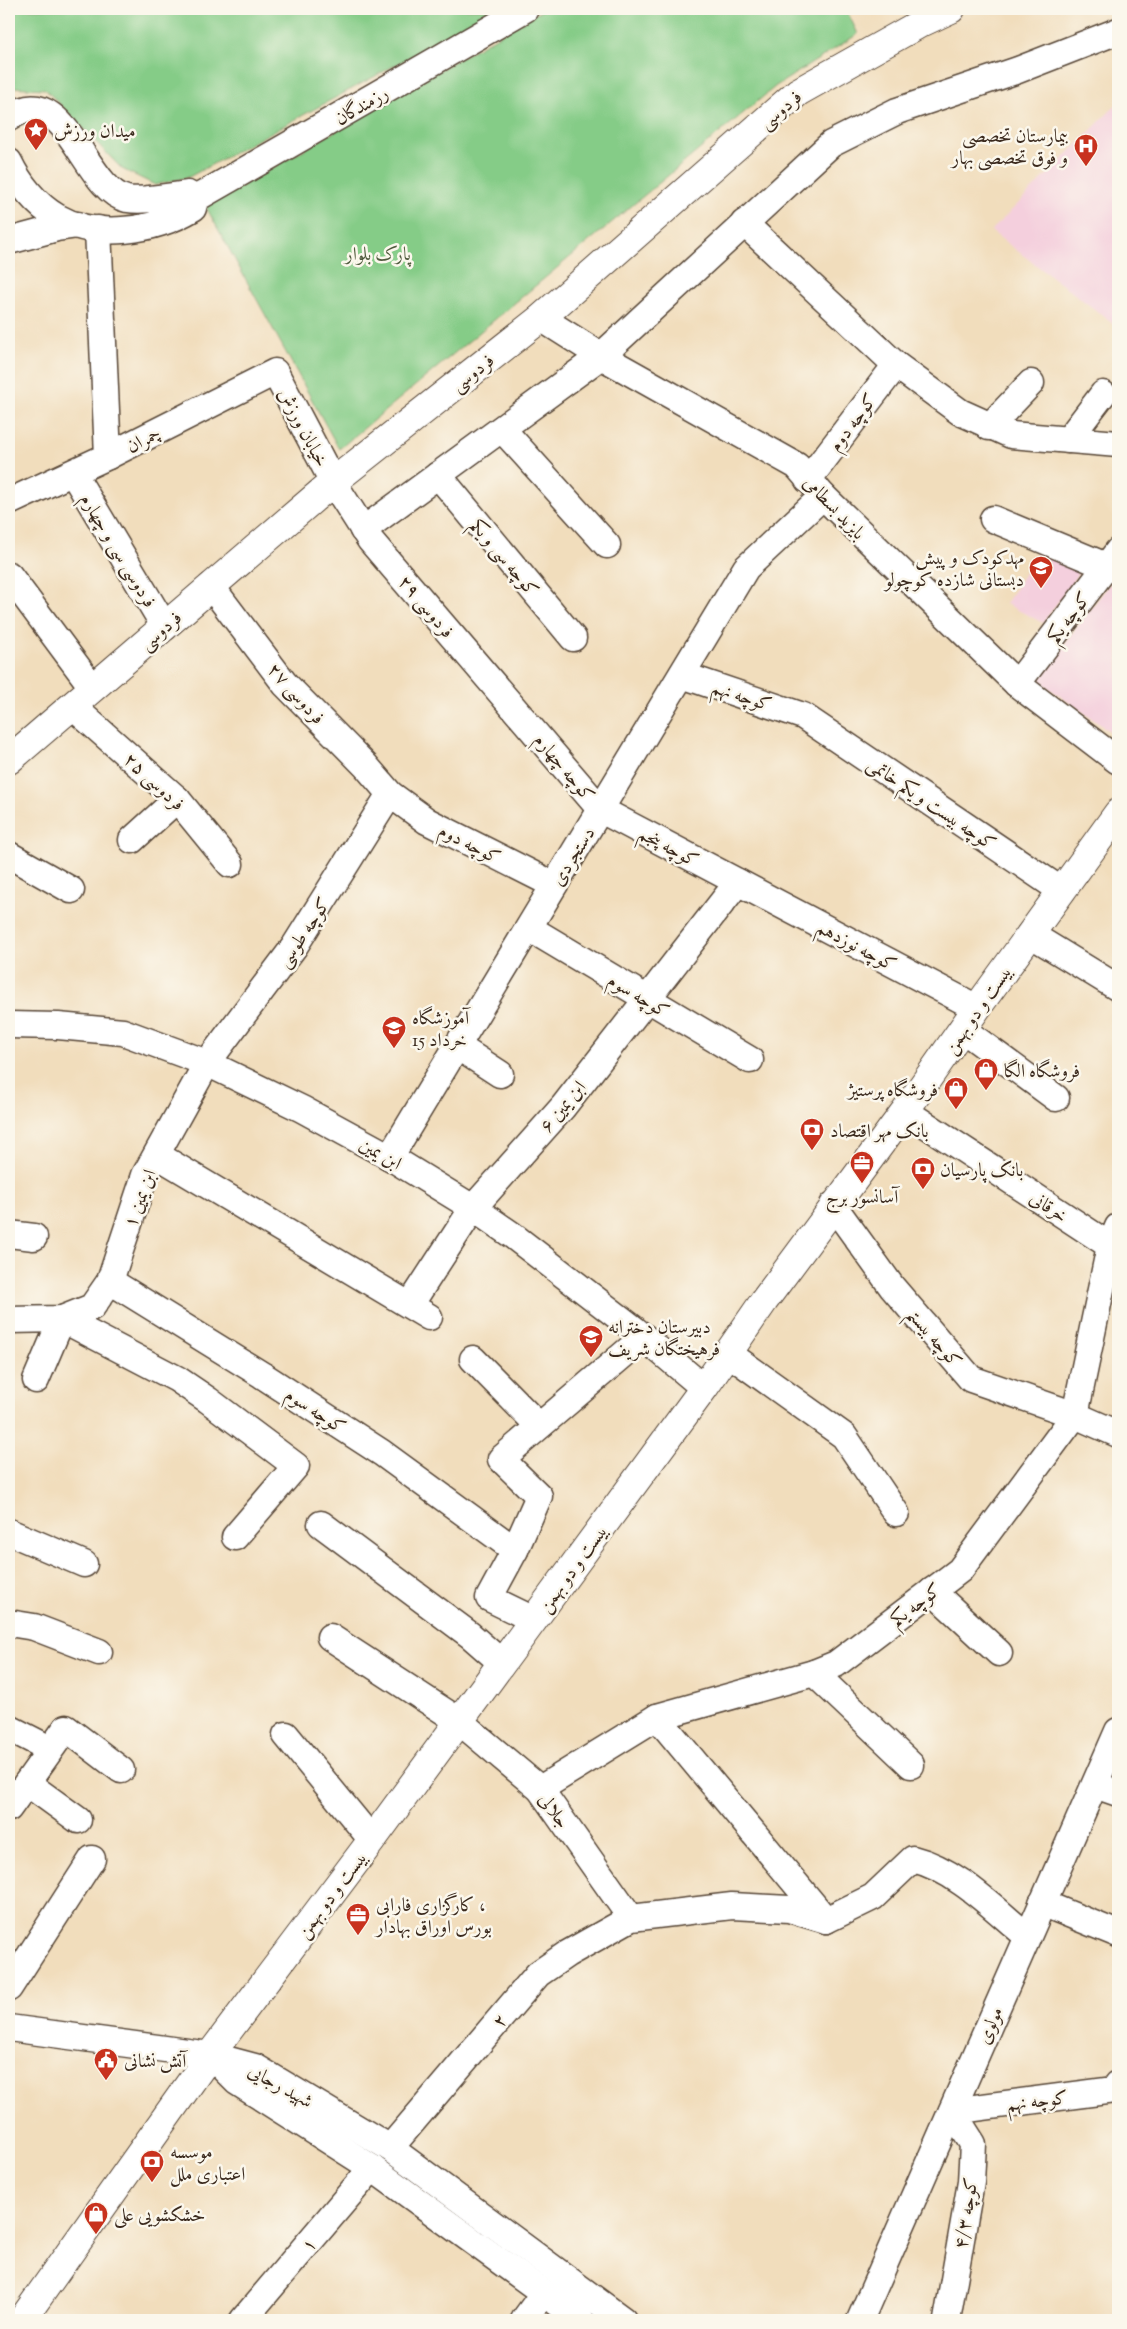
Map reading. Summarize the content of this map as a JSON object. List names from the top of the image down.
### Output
{
  "streets": {
    "main road": ["فردوسی", "بیست و دو بهمن"],
    "street": [
      "رزمندگان",
      "کوچه دوم",
      "خیابان ورزش",
      "چمران",
      "بایزید بسطامی",
      "فردوسی سی و چهارم",
      "کوچه سی و یکم",
      "فردوسی ۲۹",
      "کوچه یکم",
      "فردوسی ۲۷",
      "کوچه نهم",
      "کوچه چهارم",
      "فردوسی ۲۵",
      "کوچه بیست و یکم خاتمی",
      "کوچه پنجم",
      "دستجردی",
      "کوچه طوسی",
      "کوچه نوزدهم",
      "کوچه سوم",
      "ابن یمین ۶",
      "ابن یمین",
      "ابن یمین ۱",
      "خرقانی",
      "کوچه بیستم",
      "جلالی",
      "۲",
      "مولوی",
      "شهید رجایی",
      "کوچه ۴/۳",
      "۱"
    ]
  },
  "crossings": [
    ["فردوسی", "خیابان ورزش"],
    ["فردوسی", "بایزید بسطامی"],
    ["فردوسی", "فردوسی سی و چهارم"],
    ["فردوسی", "فردوسی ۲۹"],
    ["فردوسی", "فردوسی ۲۷"],
    ["فردوسی", "فردوسی ۲۵"],
    ["کوچه دوم", "بایزید بسطامی"],
    ["کوچه دوم", "فردوسی ۲۷"],
    ["کوچه دوم", "دستجردی"],
    ["کوچه دوم", "کوچه طوسی"],
    ["خیابان ورزش", "چمران"],
    ["خیابان ورزش", "فردوسی ۲۹"],
    ["چمران", "فردوسی سی و چهارم"],
    ["بایزید بسطامی", "کوچه یکم"],
    ["بایزید بسطامی", "دستجردی"],
    ["فردوسی ۲۹", "کوچه چهارم"],
    ["کوچه یکم", "خرقانی"],
    ["کوچه یکم", "کوچه بیستم"],
    ["کوچه یکم", "جلالی"],
    ["فردوسی ۲۷", "کوچه طوسی"],
    ["کوچه نهم", "کوچه بیست و یکم خاتمی"],
    ["کوچه نهم", "دستجردی"],
    ["کوچه نهم", "مولوی"],
    ["کوچه نهم", "کوچه ۴/۳"],
    ["کوچه چهارم", "کوچه پنجم"],
    ["کوچه چهارم", "دستجردی"],
    ["کوچه بیست و یکم خاتمی", "بیست و دو بهمن"],
    ["کوچه پنجم", "دستجردی"],
    ["کوچه پنجم", "کوچه نوزدهم"],
    ["دستجردی", "کوچه سوم"],
    ["دستجردی", "ابن یمین"],
    ["کوچه طوسی", "ابن یمین"],
    ["کوچه طوسی", "ابن یمین ۱"],
    ["کوچه نوزدهم", "بیست و دو بهمن"],
    ["کوچه سوم", "ابن یمین ۶"],
    ["کوچه سوم", "ابن یمین ۱"],
    ["بیست و دو بهمن", "ابن یمین"],
    ["بیست و دو بهمن", "خرقانی"],
    ["بیست و دو بهمن", "کوچه بیستم"],
    ["بیست و دو بهمن", "جلالی"],
    ["بیست و دو بهمن", "شهید رجایی"],
    ["ابن یمین ۶", "ابن یمین"],
    ["ابن یمین ۶", "ابن یمین ۱"],
    ["ابن یمین", "ابن یمین ۱"],
    ["جلالی", "۲"],
    ["۲", "شهید رجایی"],
    ["مولوی", "کوچه ۴/۳"],
    ["شهید رجایی", "۱"]
  ],
  "parks": ["پارک بلوار"],
  "places": {
    "place": ["میدان ورزش"],
    "hospital": ["بیمارستان تخصصی و فوق تخصصی بهار"],
    "school or university": ["مهدکودک و پیش دبستانی شازده کوچولو", "آموزشگاه 15 خرداد", "دبیرستان دخترانه فرهیختگان شریف"],
    "shop": ["فروشگاه الگا", "فروشگاه پرستيژ", "خشکشویی علی"],
    "bank": ["بانک مهر اقتصاد", "بانک پارسیان", "موسسه اعتباری ملل"],
    "office": ["آسانسور برج", "کارگزاری فارابی ، بورس اوراق بهادار"],
    "public building": ["آتش نشانی"]
  }
}
